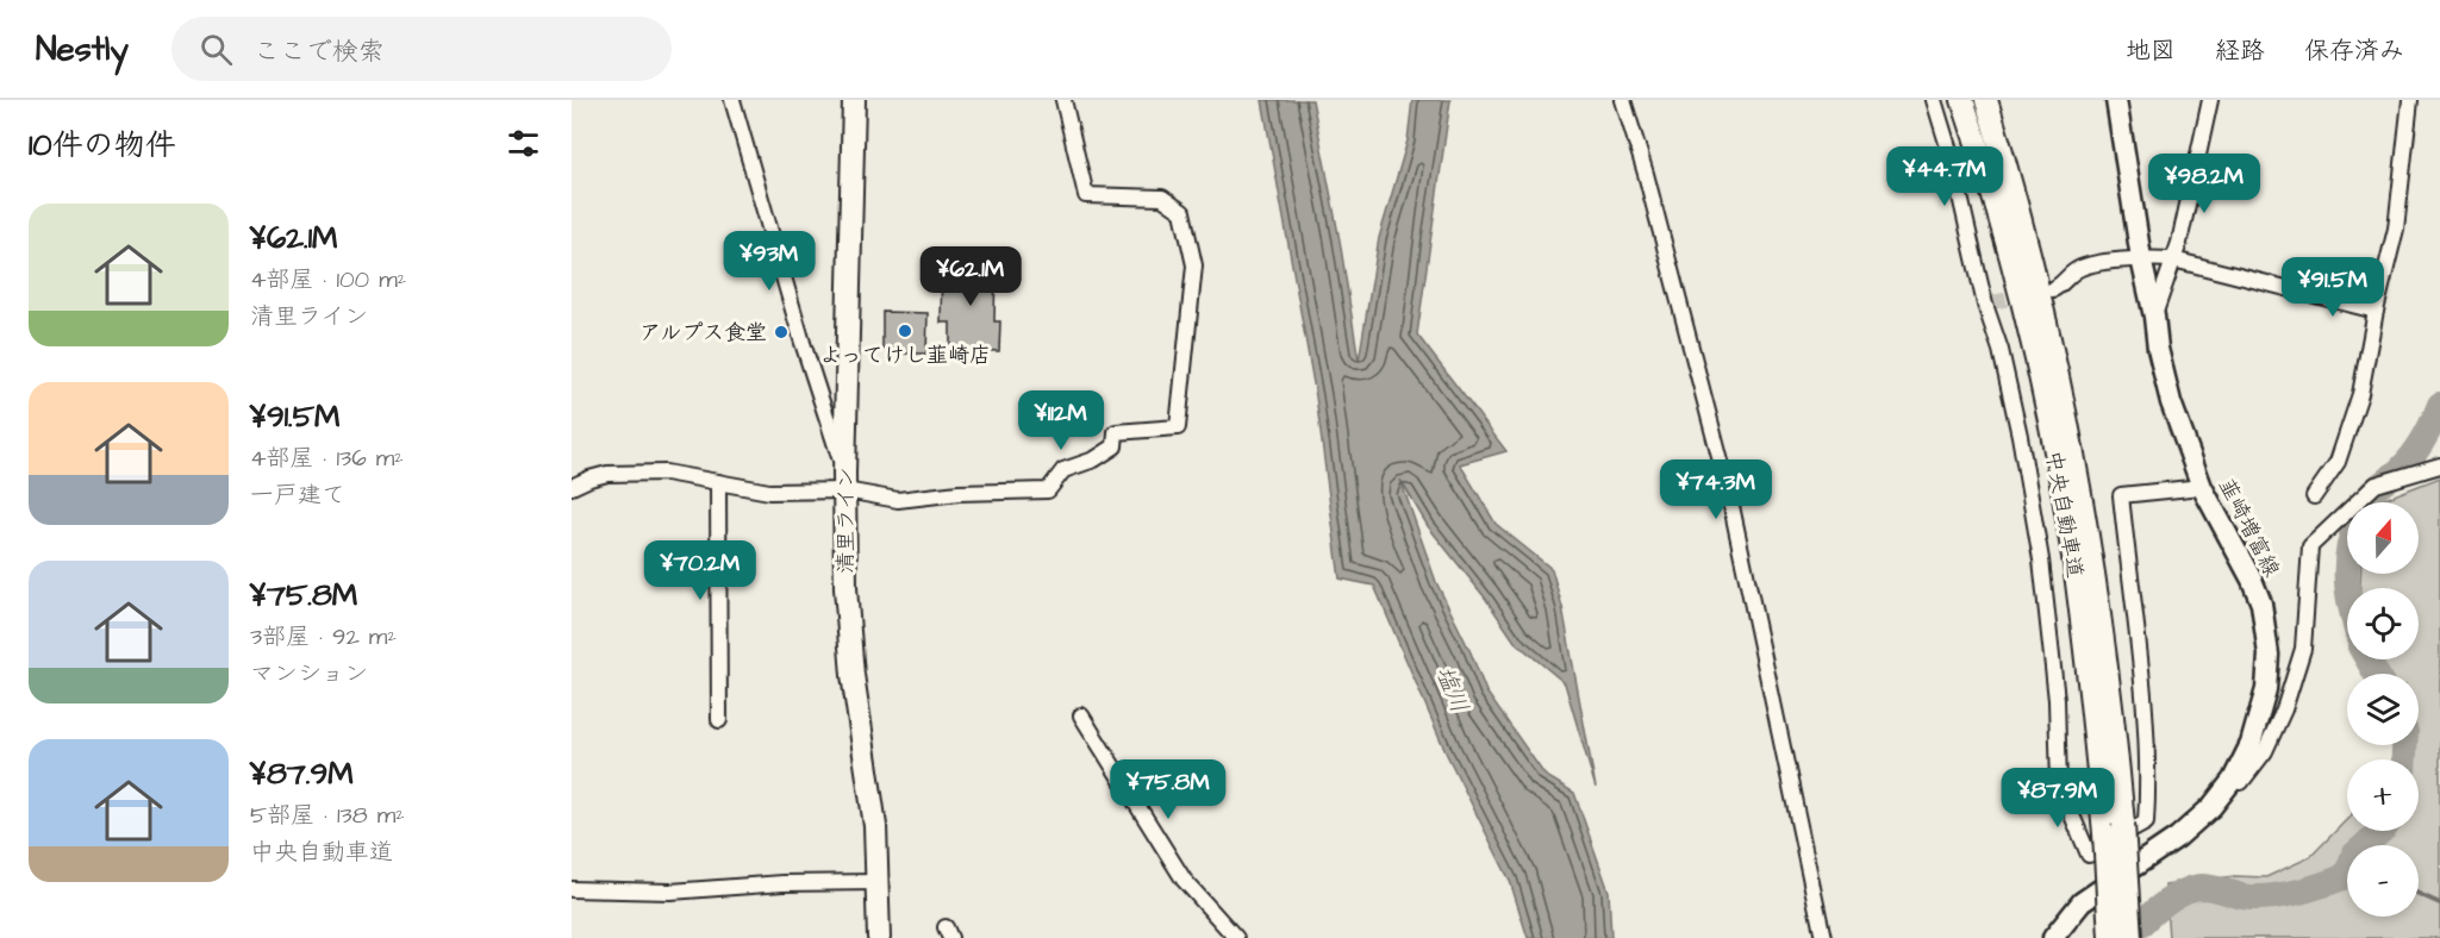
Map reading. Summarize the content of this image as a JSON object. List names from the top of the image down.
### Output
{
  "streets": {
    "highway": ["中央自動車道", "清里ライン"],
    "main road": ["韮崎増富線"]
  },
  "water": ["塩川"],
  "places": ["よってけし韮崎店", "アルプス食堂"],
  "north": "top",
  "page": {
    "header": "Nestly",
    "search": "ここで検索",
    "nav": ["地図", "経路", "保存済み"],
    "heading": "10件の物件",
    "price": [
      "¥44.7M",
      "¥98.2M",
      "¥93M",
      "¥62.1M",
      "¥91.5M",
      "¥112M",
      "¥74.3M",
      "¥70.2M",
      "¥75.8M",
      "¥87.9M"
    ],
    "list": [
      {
        "name": "¥62.1M",
        "note": "4部屋 · 100 m² · 清里ライン"
      },
      {
        "name": "¥91.5M",
        "note": "4部屋 · 136 m² · 一戸建て"
      },
      {
        "name": "¥75.8M",
        "note": "3部屋 · 92 m² · マンション"
      },
      {
        "name": "¥87.9M",
        "note": "5部屋 · 138 m² · 中央自動車道"
      }
    ],
    "map_buttons": ["+", "−"]
  }
}
